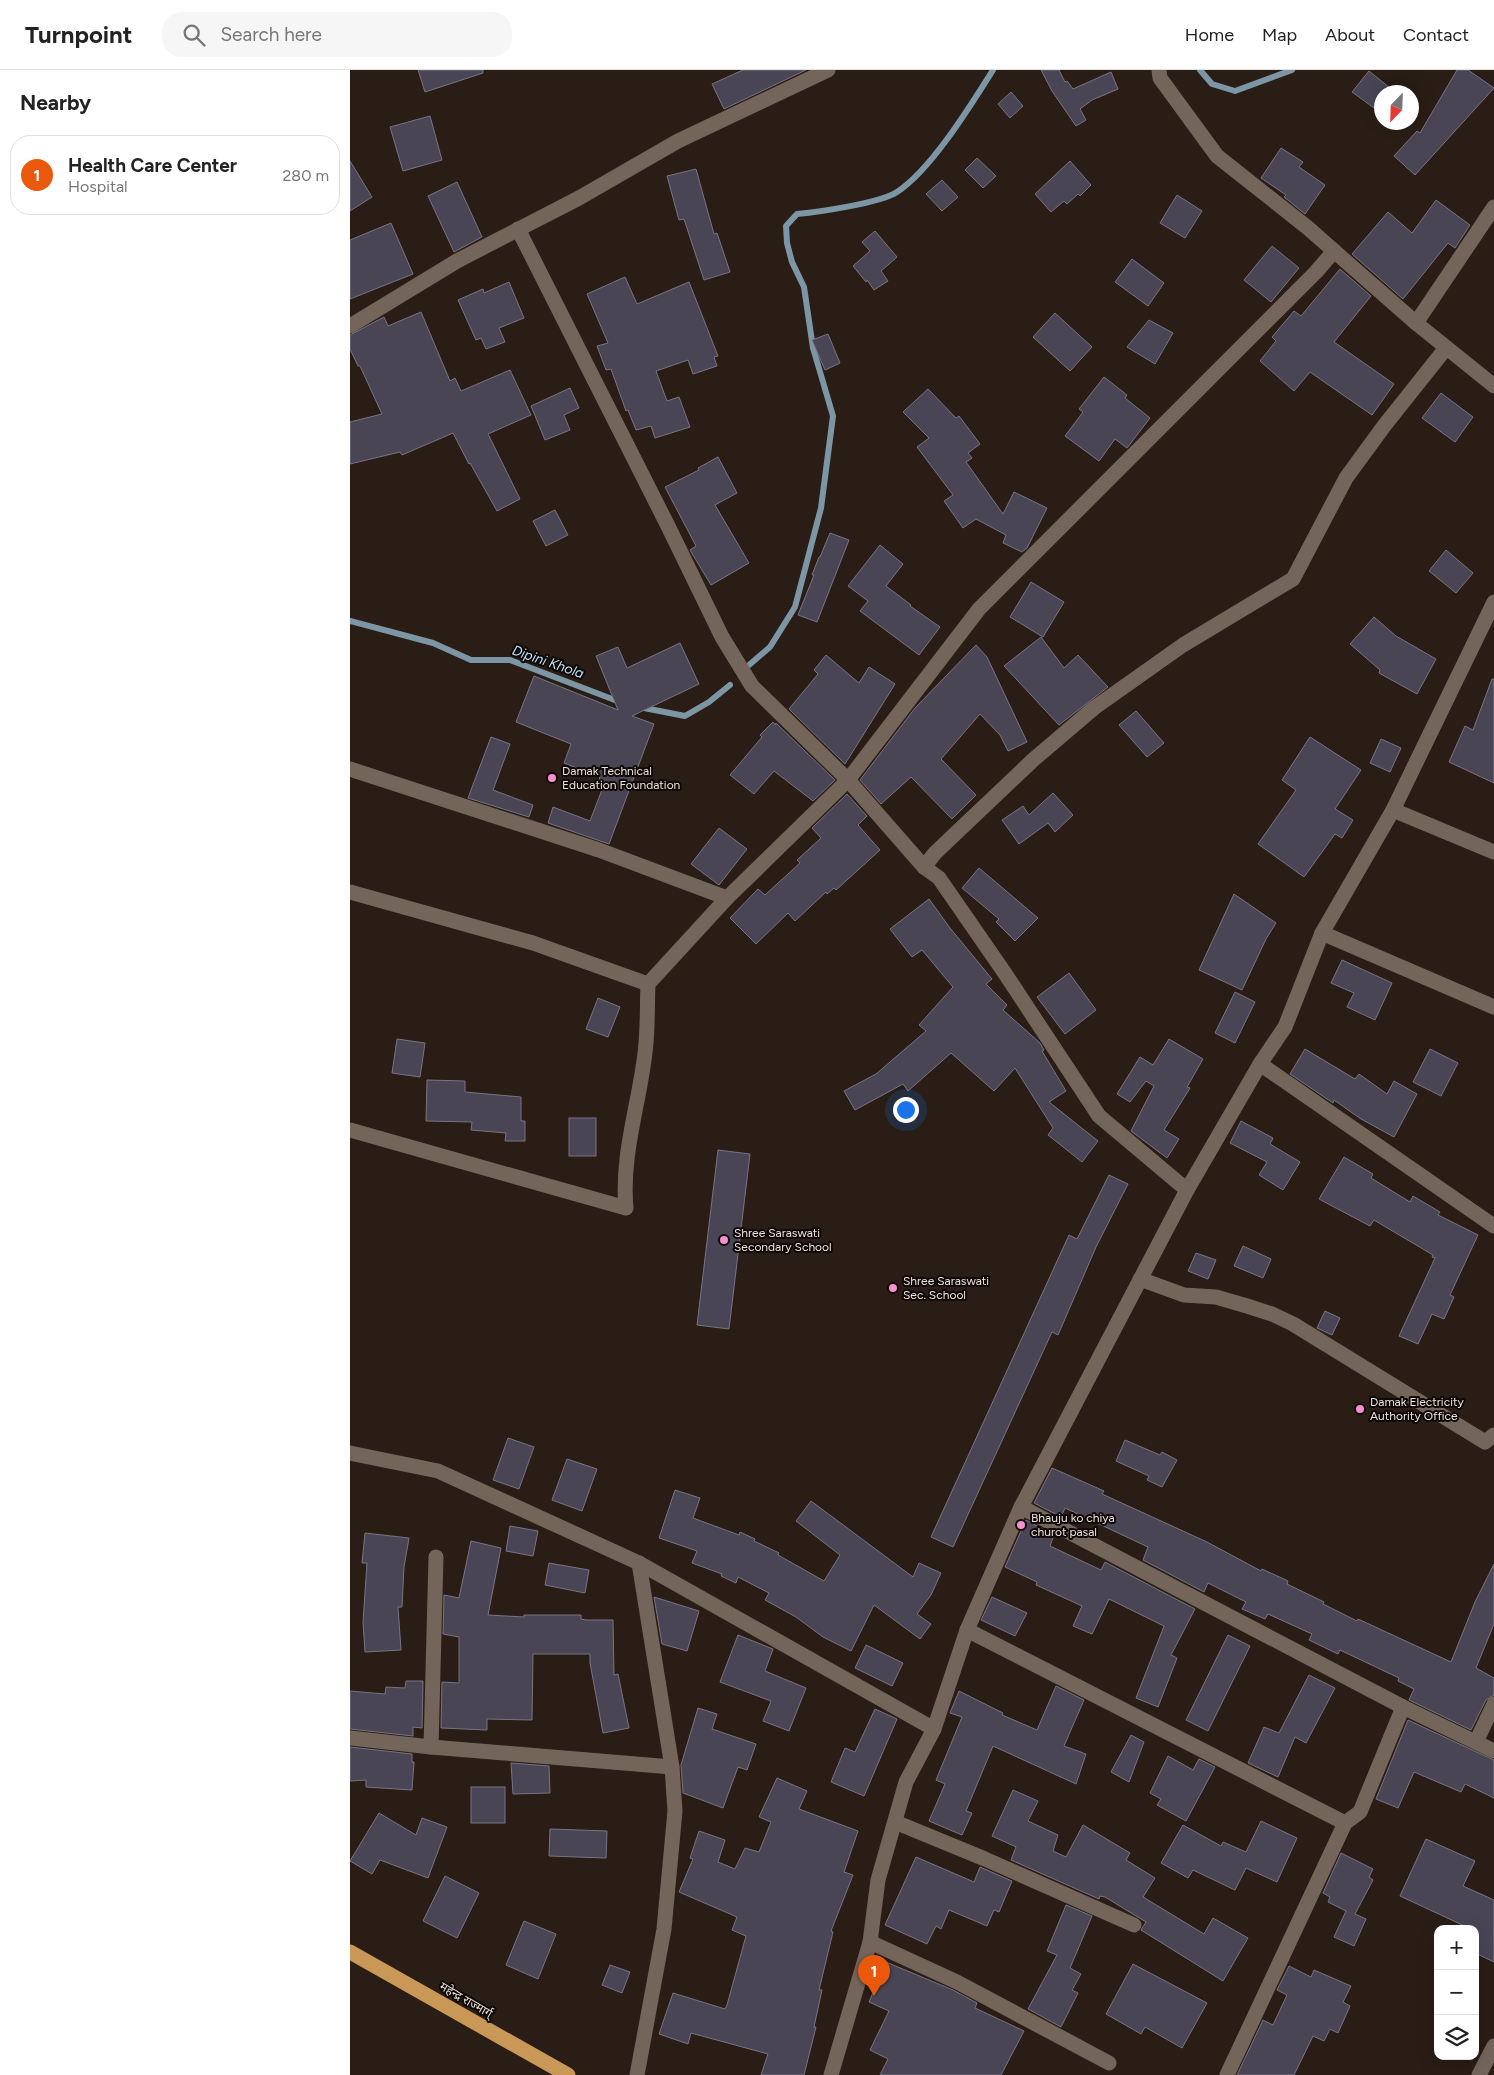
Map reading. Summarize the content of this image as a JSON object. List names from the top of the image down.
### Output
{
  "streets": {
    "highway": ["महेन्द्र राज्मार्ग्"]
  },
  "water": ["Dipini Khola"],
  "places": [
    "Damak Technical Education Foundation",
    "Shree Saraswati Secondary School",
    "Shree Saraswati Sec. School",
    "Damak Electricity Authority Office",
    "Bhauju ko chiya churot pasal"
  ],
  "north": "bottom left",
  "page": {
    "header": "Turnpoint",
    "search": "Search here",
    "nav": [
      "Home",
      "Map",
      "About",
      "Contact"
    ],
    "heading": "Nearby",
    "list": [
      {
        "mark": "1",
        "name": "Health Care Center",
        "note": "Hospital",
        "value": "280 m"
      }
    ],
    "map_buttons": ["+", "−"],
    "pins": "1"
  }
}
